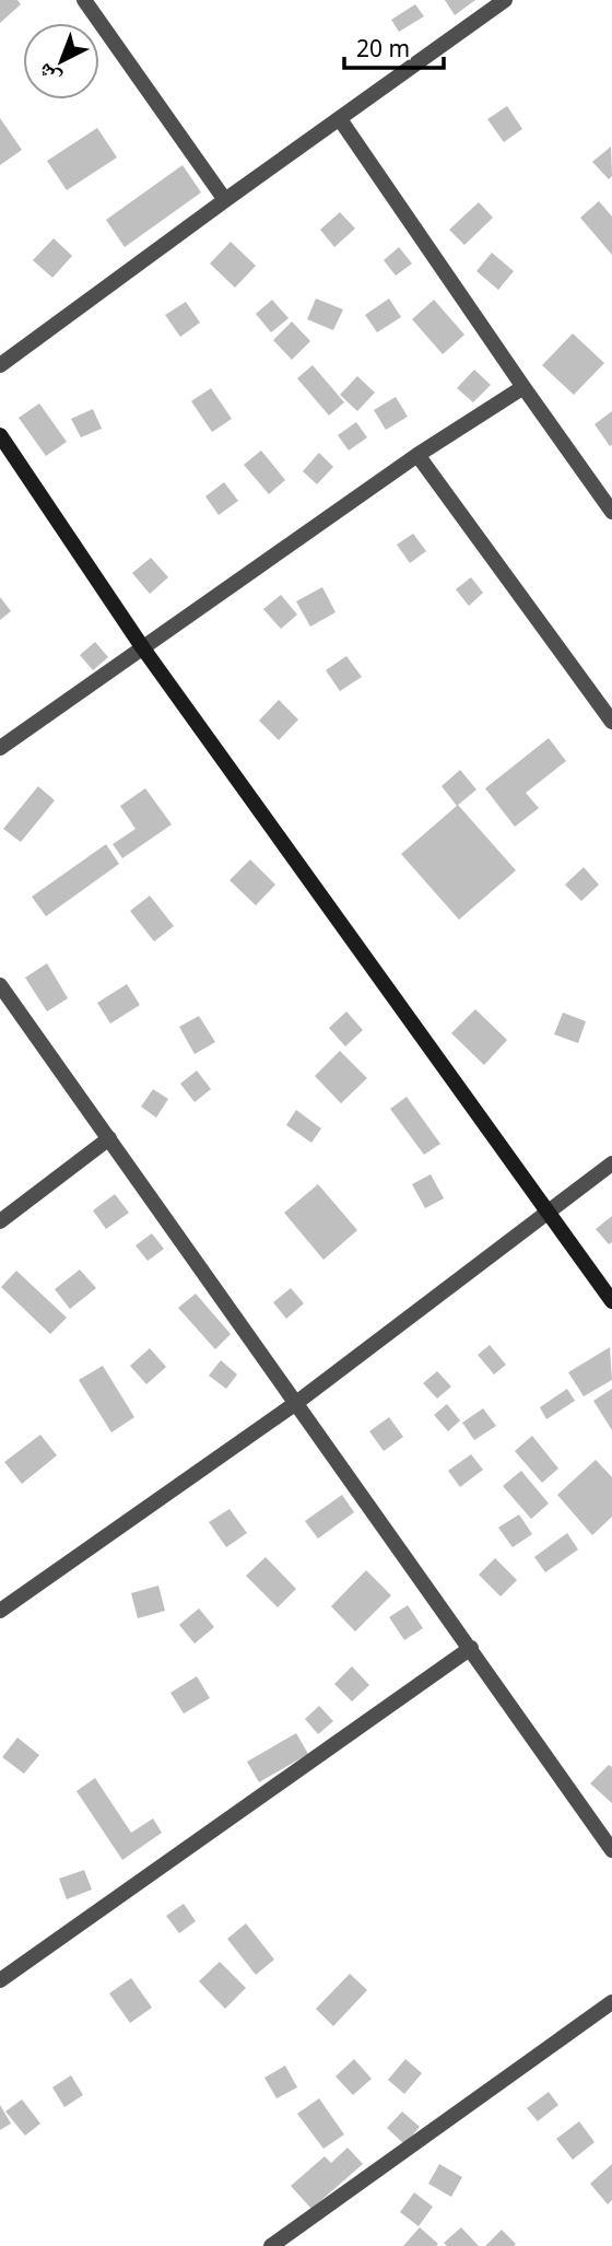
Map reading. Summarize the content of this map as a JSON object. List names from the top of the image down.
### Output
{
  "scale_bar": "20 m",
  "north": "bottom left"
}
